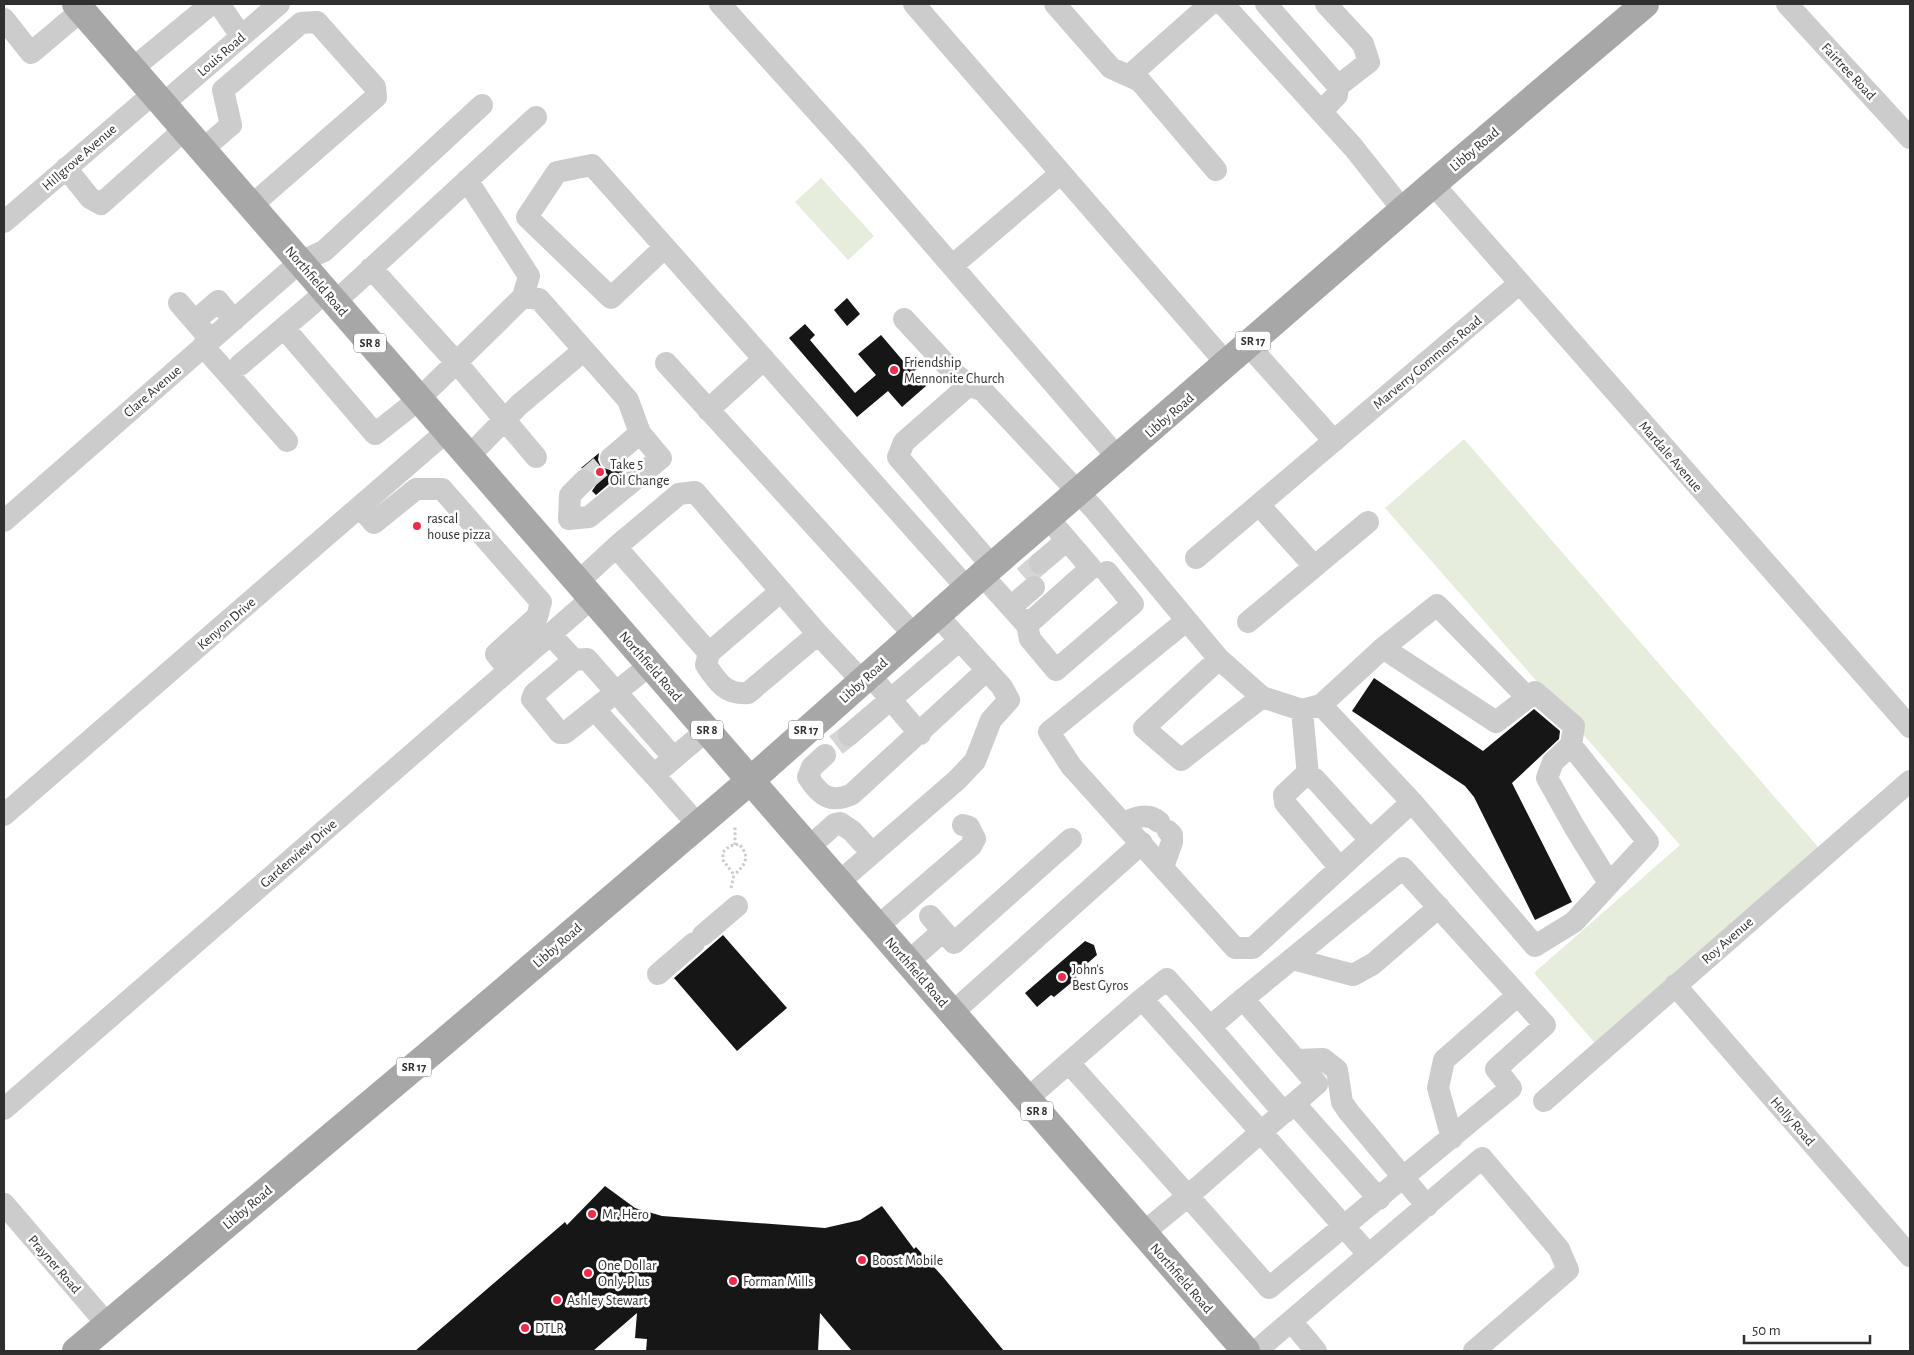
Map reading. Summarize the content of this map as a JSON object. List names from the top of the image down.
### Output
{
  "streets": {
    "main road": [
      "Libby Road",
      "Northfield Road",
      "SR 17",
      "SR 8"
    ],
    "street": [
      "Louis Road",
      "Fairtree Road",
      "Hillgrove Avenue",
      "Marverry Commons Road",
      "Clare Avenue",
      "Mardale Avenue",
      "Kenyon Drive",
      "Gardenview Drive",
      "Roy Avenue",
      "Holly Road",
      "Prayner Road"
    ]
  },
  "crossings": [
    ["Louis Road", "Hillgrove Avenue"],
    ["Louis Road", "Northfield Road"],
    ["Libby Road", "Northfield Road"],
    ["Libby Road", "Mardale Avenue"],
    ["Libby Road", "Prayner Road"],
    ["Hillgrove Avenue", "Northfield Road"],
    ["Northfield Road", "Clare Avenue"],
    ["Northfield Road", "Kenyon Drive"],
    ["Northfield Road", "Gardenview Drive"],
    ["Marverry Commons Road", "Mardale Avenue"],
    ["Roy Avenue", "Holly Road"]
  ],
  "places": [
    "Friendship Mennonite Church",
    "Take 5 Oil Change",
    "rascal house pizza",
    "John's Best Gyros",
    "Mr. Hero",
    "Boost Mobile",
    "One Dollar Only-Plus",
    "Forman Mills",
    "Ashley Stewart",
    "DTLR"
  ],
  "scale_bar": "50 m"
}
